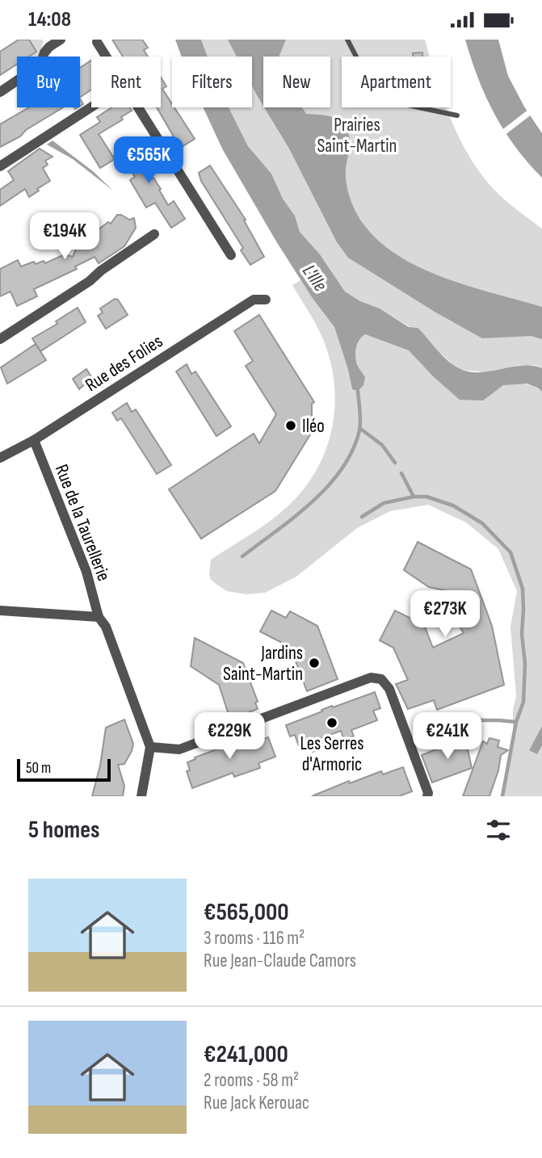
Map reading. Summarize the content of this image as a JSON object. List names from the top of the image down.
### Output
{
  "streets": {
    "street": ["Rue des Folies", "Rue de la Taurellerie"]
  },
  "crossings": [
    ["Rue des Folies", "Rue de la Taurellerie"]
  ],
  "water": ["L'Ille"],
  "parks": ["Prairies Saint-Martin"],
  "places": ["Iléo", "Jardins Saint-Martin", "Les Serres d'Armoric"],
  "scale_bar": "50 m",
  "page": {
    "status": "14:08",
    "chip": [
      "Buy",
      "Rent",
      "Filters",
      "New",
      "Apartment"
    ],
    "price": [
      "€565K",
      "€194K",
      "€273K",
      "€229K",
      "€241K"
    ],
    "scale": "50 m",
    "heading": "5 homes",
    "list": [
      {
        "name": "€565,000",
        "note": "3 rooms · 116 m² · Rue Jean-Claude Camors"
      },
      {
        "name": "€241,000",
        "note": "2 rooms · 58 m² · Rue Jack Kerouac"
      }
    ]
  }
}
